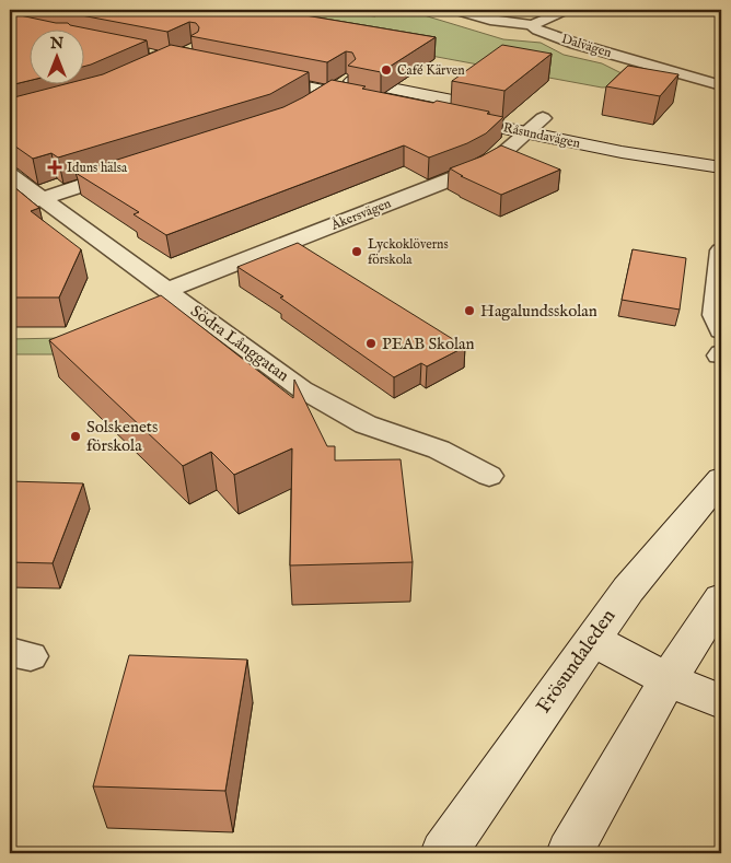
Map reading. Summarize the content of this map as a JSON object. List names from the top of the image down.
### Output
{
  "streets": {
    "street": [
      "Dalvägen",
      "Råsundavägen",
      "Åkersvägen",
      "Södra Långgatan",
      "Frösundaleden"
    ]
  },
  "crossings": [
    ["Råsundavägen", "Åkersvägen"],
    ["Åkersvägen", "Södra Långgatan"]
  ],
  "places": {
    "other": [
      "Café Kärven",
      "Lyckoklöverns förskola",
      "Hagalundsskolan",
      "PEAB Skolan",
      "Solskenets förskola"
    ],
    "health": ["Iduns hälsa"]
  },
  "north": "top"
}
